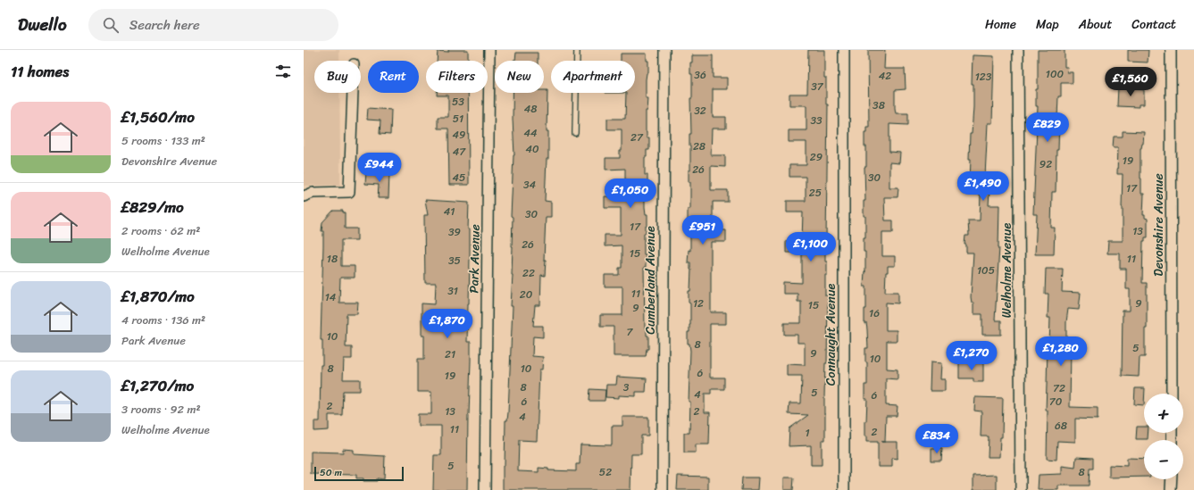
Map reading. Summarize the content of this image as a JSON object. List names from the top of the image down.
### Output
{
  "streets": {
    "street": [
      "Devonshire Avenue",
      "Park Avenue",
      "Welholme Avenue",
      "Cumberland Avenue",
      "Connaught Avenue"
    ]
  },
  "house_numbers": [
    "100",
    "36",
    "42",
    "123",
    "37",
    "53",
    "38",
    "48",
    "32",
    "51",
    "33",
    "44",
    "49",
    "27",
    "28",
    "40",
    "47",
    "29",
    "19",
    "92",
    "26",
    "45",
    "30",
    "34",
    "17",
    "25",
    "41",
    "30",
    "17",
    "13",
    "39",
    "26",
    "15",
    "18",
    "11",
    "35",
    "105",
    "22",
    "31",
    "11",
    "20",
    "14",
    "12",
    "9",
    "15",
    "9",
    "16",
    "7",
    "10",
    "8",
    "5",
    "9",
    "21",
    "10",
    "8",
    "10",
    "6",
    "19",
    "8",
    "3",
    "72",
    "5",
    "4",
    "6",
    "6",
    "70",
    "2",
    "13",
    "2",
    "4",
    "68",
    "11",
    "2",
    "1",
    "5",
    "52",
    "8"
  ],
  "scale_bar": "50 m",
  "page": {
    "header": "Dwello",
    "search": "Search here",
    "nav": [
      "Home",
      "Map",
      "About",
      "Contact"
    ],
    "heading": "11 homes",
    "chip": [
      "Buy",
      "Rent",
      "Filters",
      "New",
      "Apartment"
    ],
    "price": [
      "£1,560",
      "£829",
      "£944",
      "£1,490",
      "£1,050",
      "£951",
      "£1,100",
      "£1,870",
      "£1,280",
      "£1,270",
      "£834"
    ],
    "list": [
      {
        "name": "£1,560/mo",
        "note": "5 rooms · 133 m² · Devonshire Avenue"
      },
      {
        "name": "£829/mo",
        "note": "2 rooms · 62 m² · Welholme Avenue"
      },
      {
        "name": "£1,870/mo",
        "note": "4 rooms · 136 m² · Park Avenue"
      },
      {
        "name": "£1,270/mo",
        "note": "3 rooms · 92 m² · Welholme Avenue"
      }
    ],
    "map_buttons": ["+", "−"],
    "scale": "50 m"
  }
}
